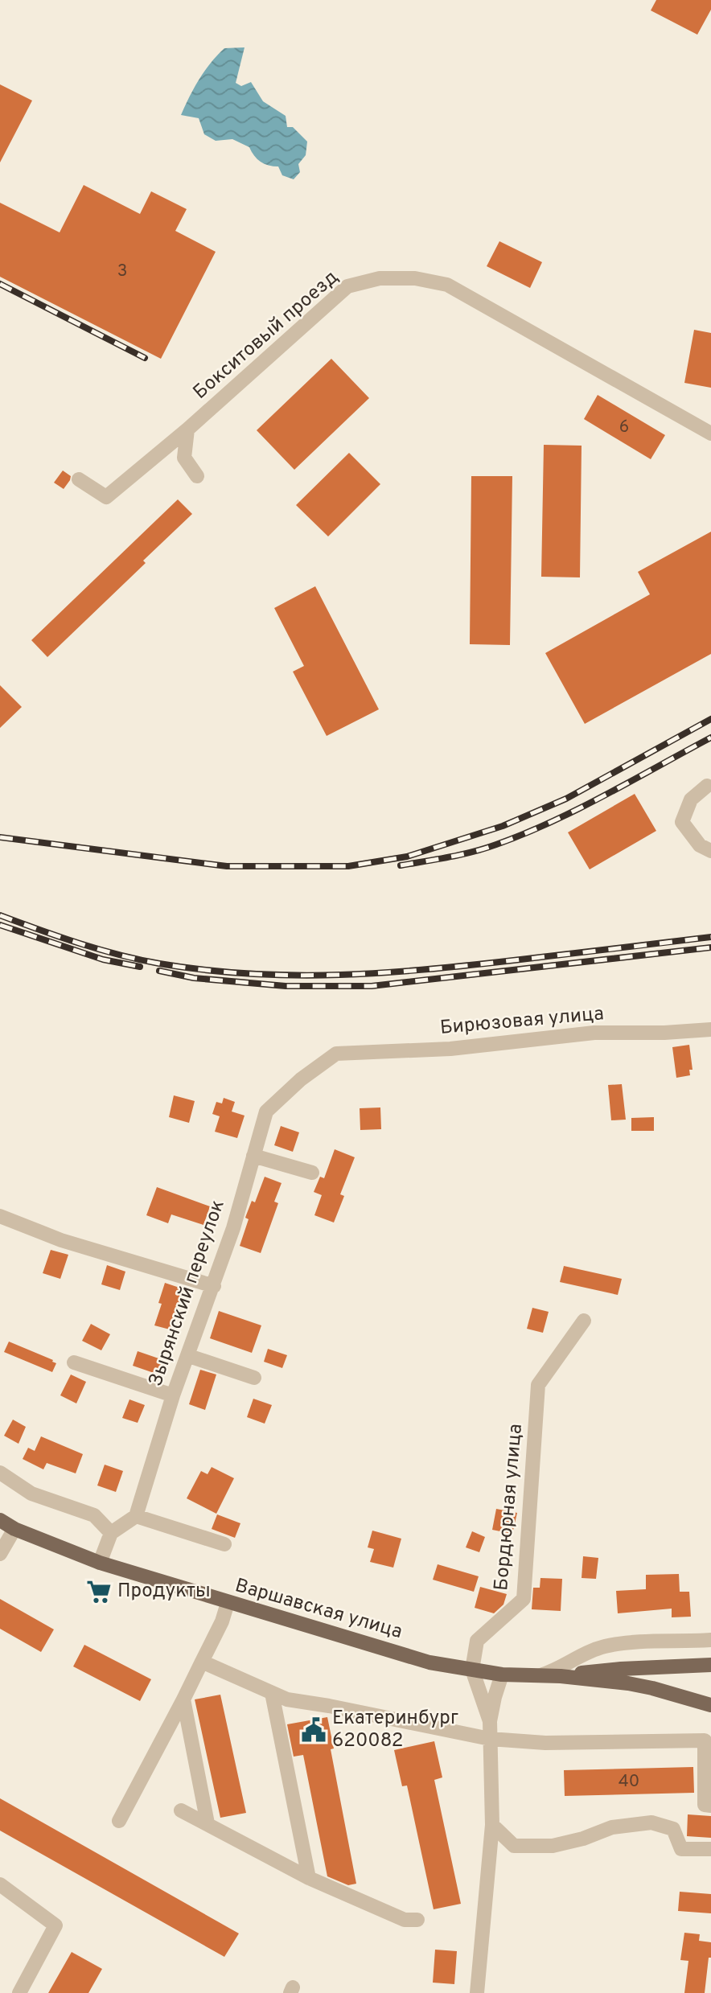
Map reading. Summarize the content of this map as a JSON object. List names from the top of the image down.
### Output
{
  "streets": {
    "main road": ["Варшавская улица"],
    "street": [
      "Бокситовый проезд",
      "Бирюзовая улица",
      "Зырянский переулок",
      "Бордюрная улица"
    ]
  },
  "crossings": [
    ["Бирюзовая улица", "Зырянский переулок"],
    ["Бордюрная улица", "Варшавская улица"]
  ],
  "places": {
    "supermarket": ["Продукты"],
    "public building": ["Екатеринбург 620082"]
  },
  "house_numbers": ["3", "6", "40"]
}
